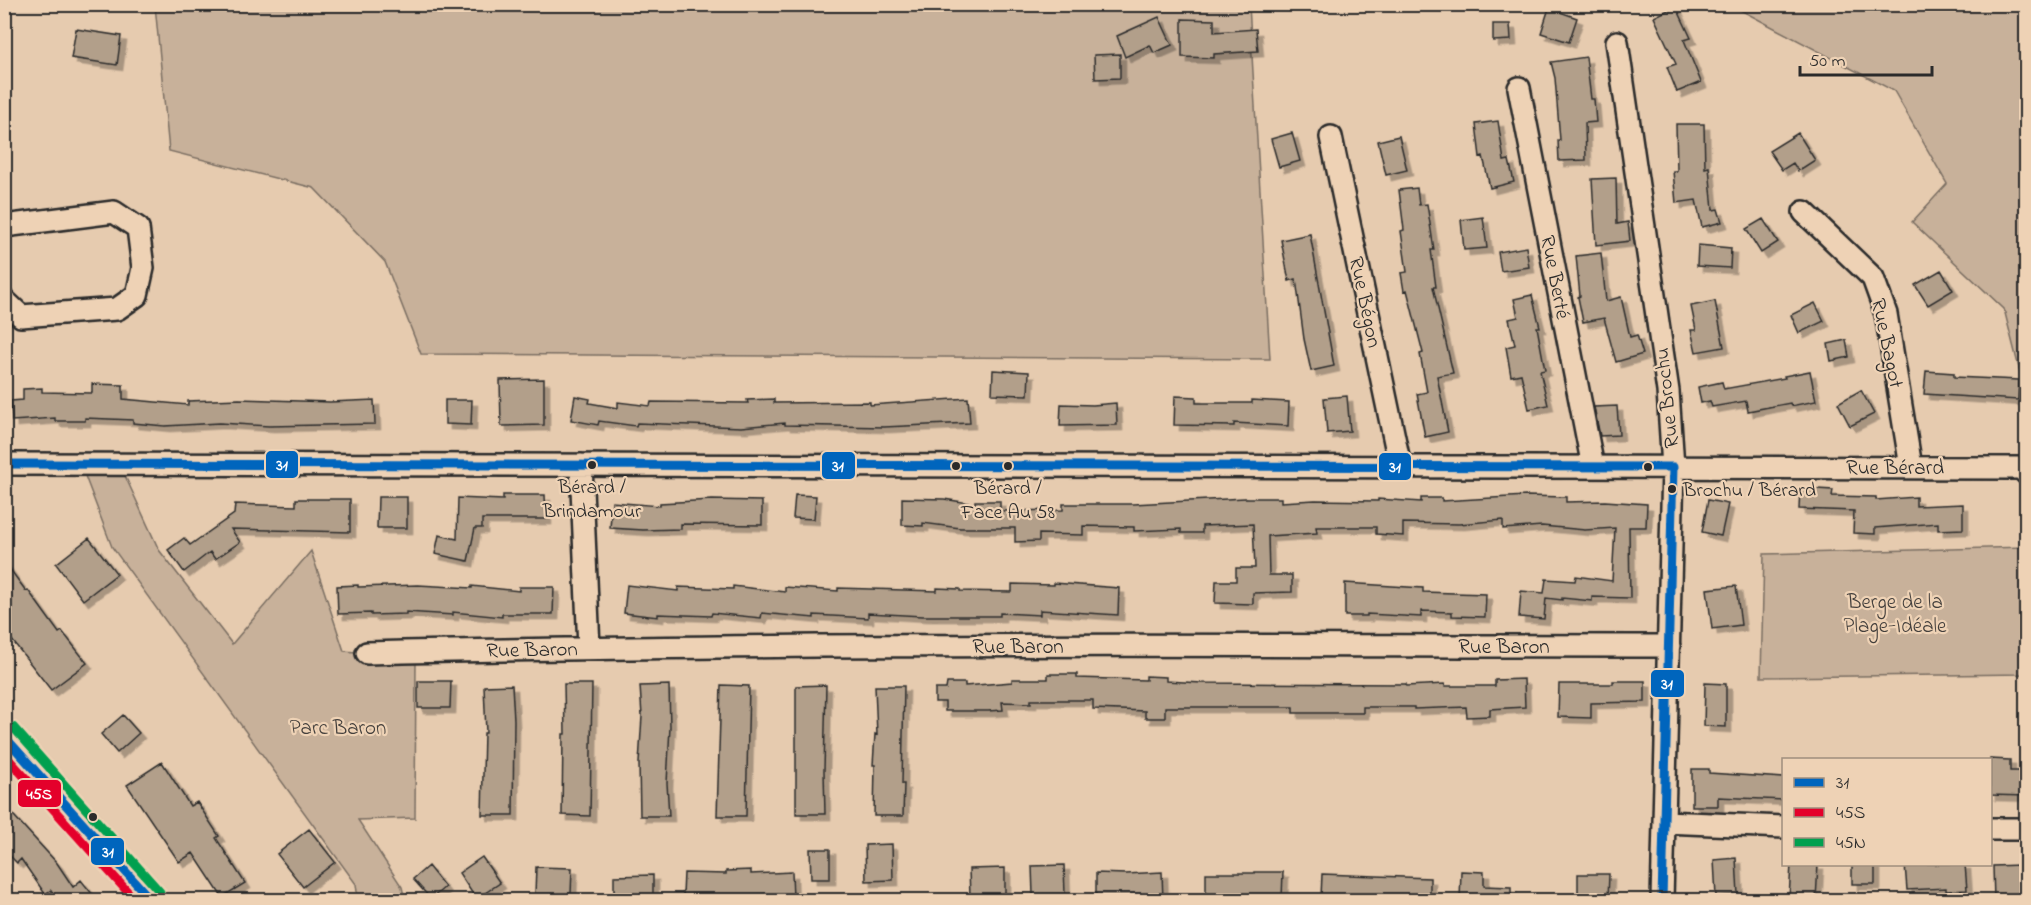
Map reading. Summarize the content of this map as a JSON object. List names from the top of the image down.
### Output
{
  "streets": {
    "street": [
      "Rue Berté",
      "Rue Bégon",
      "Rue Bagot",
      "Rue Brochu",
      "Rue Bérard",
      "Rue Baron"
    ]
  },
  "crossings": [
    ["Rue Berté", "Rue Bérard"],
    ["Rue Bégon", "Rue Bérard"],
    ["Rue Bagot", "Rue Bérard"],
    ["Rue Brochu", "Rue Bérard"],
    ["Rue Brochu", "Rue Baron"]
  ],
  "parks": ["Berge de la Plage-Idéale", "Parc Baron"],
  "places": ["Bérard / Brindamour", "Bérard / Face Au 58", "Brochu / Bérard"],
  "lines": ["transit line 31", "transit line 45N", "transit line 45S"],
  "legend": ["31", "45S", "45N"],
  "scale_bar": "50 m"
}
